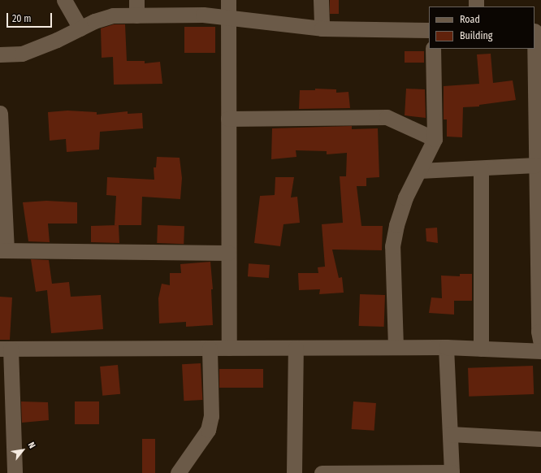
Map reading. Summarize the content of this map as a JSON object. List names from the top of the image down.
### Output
{
  "legend": ["Road", "Building"],
  "scale_bar": "20 m",
  "north": "top right"
}
